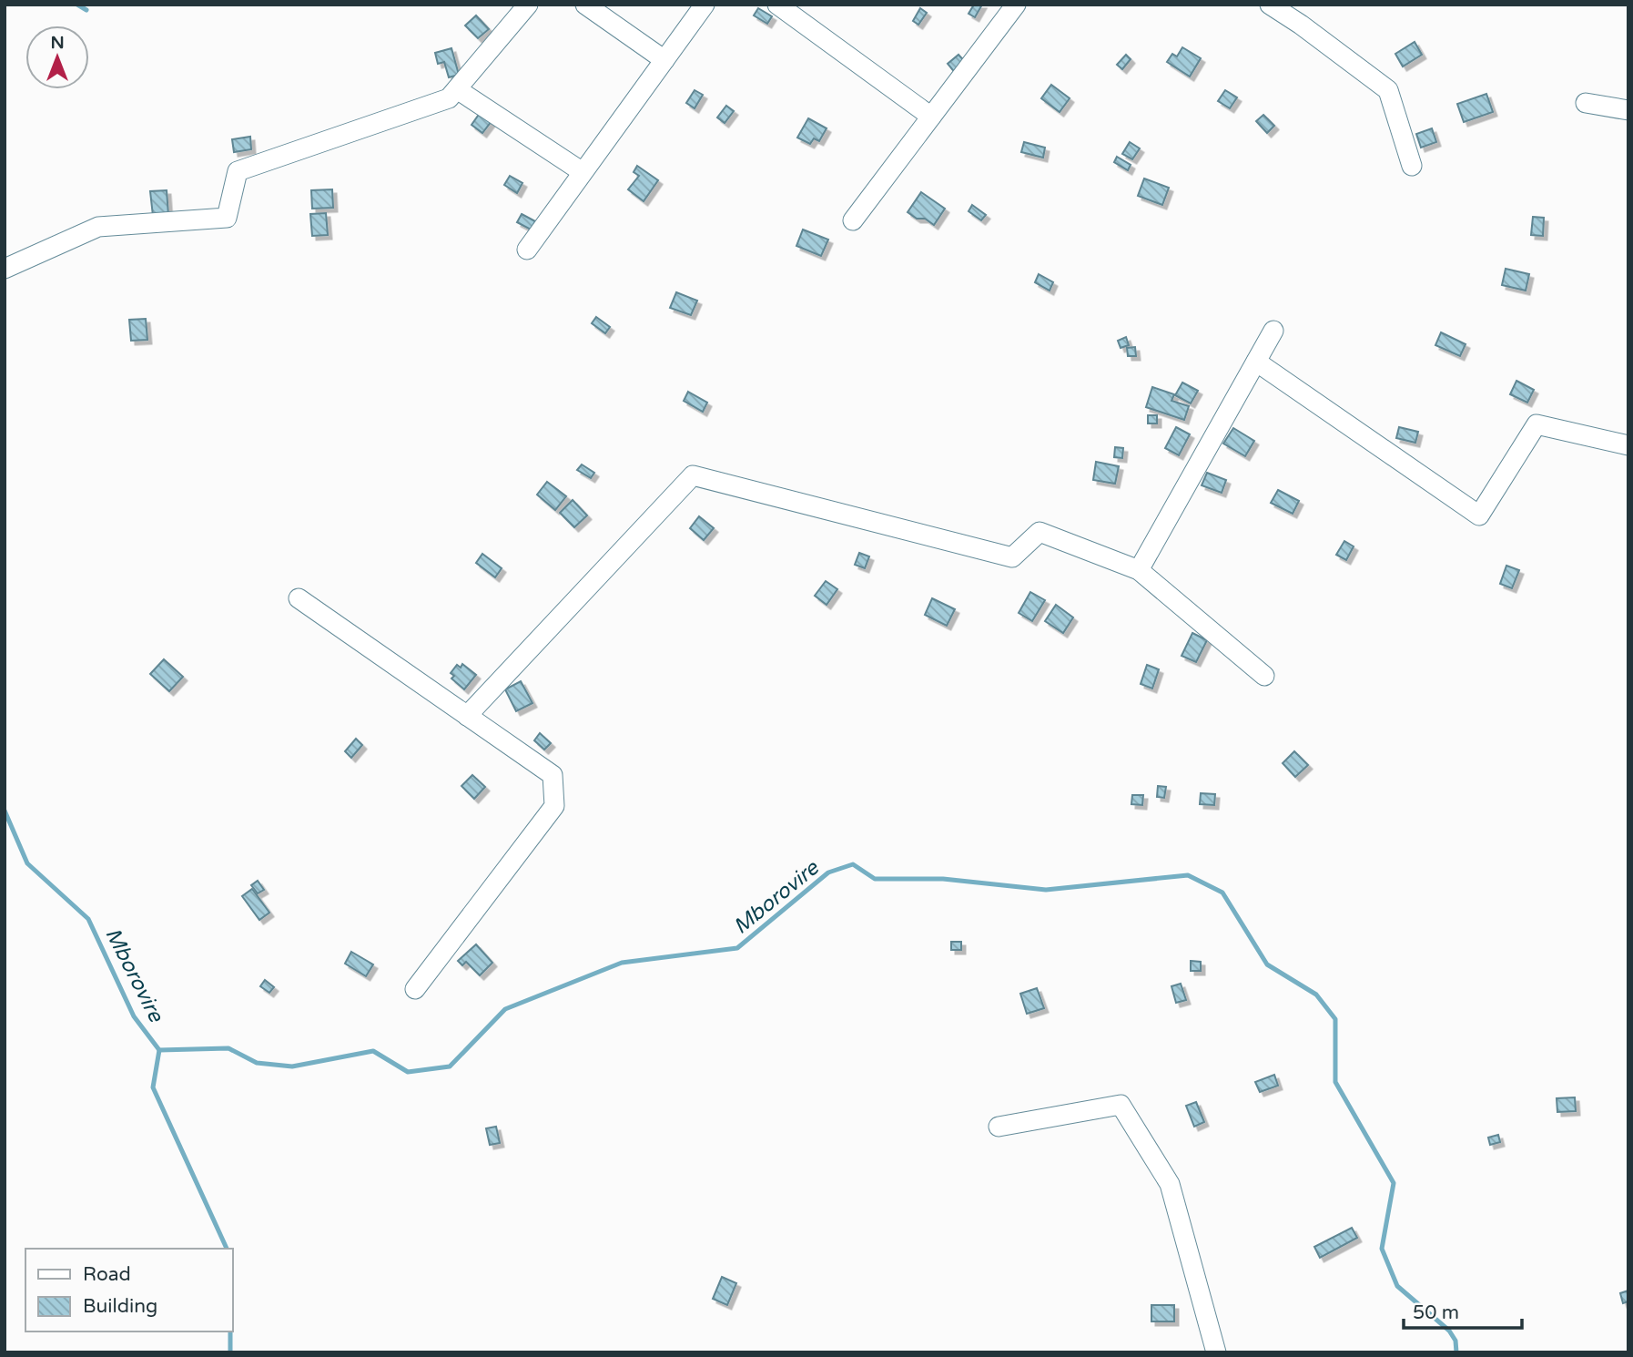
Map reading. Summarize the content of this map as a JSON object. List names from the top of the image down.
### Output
{
  "water": ["Mborovire"],
  "legend": ["Road", "Building"],
  "scale_bar": "50 m",
  "north": "top"
}
